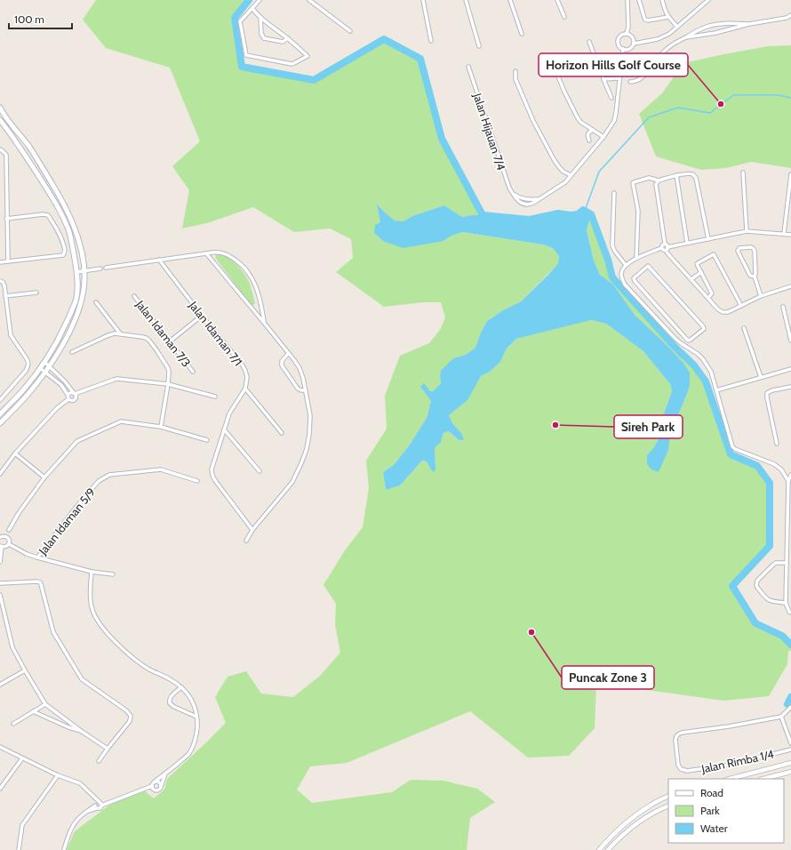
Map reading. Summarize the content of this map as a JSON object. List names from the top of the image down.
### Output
{
  "streets": {
    "street": [
      "Jalan Hijauan 7/4",
      "Jalan Idaman 7/3",
      "Jalan Idaman 7/1",
      "Jalan Idaman 5/9",
      "Jalan Rimba 1/4"
    ]
  },
  "places": ["Horizon Hills Golf Course", "Sireh Park", "Puncak Zone 3"],
  "legend": ["Road", "Park", "Water"],
  "scale_bar": "100 m"
}
